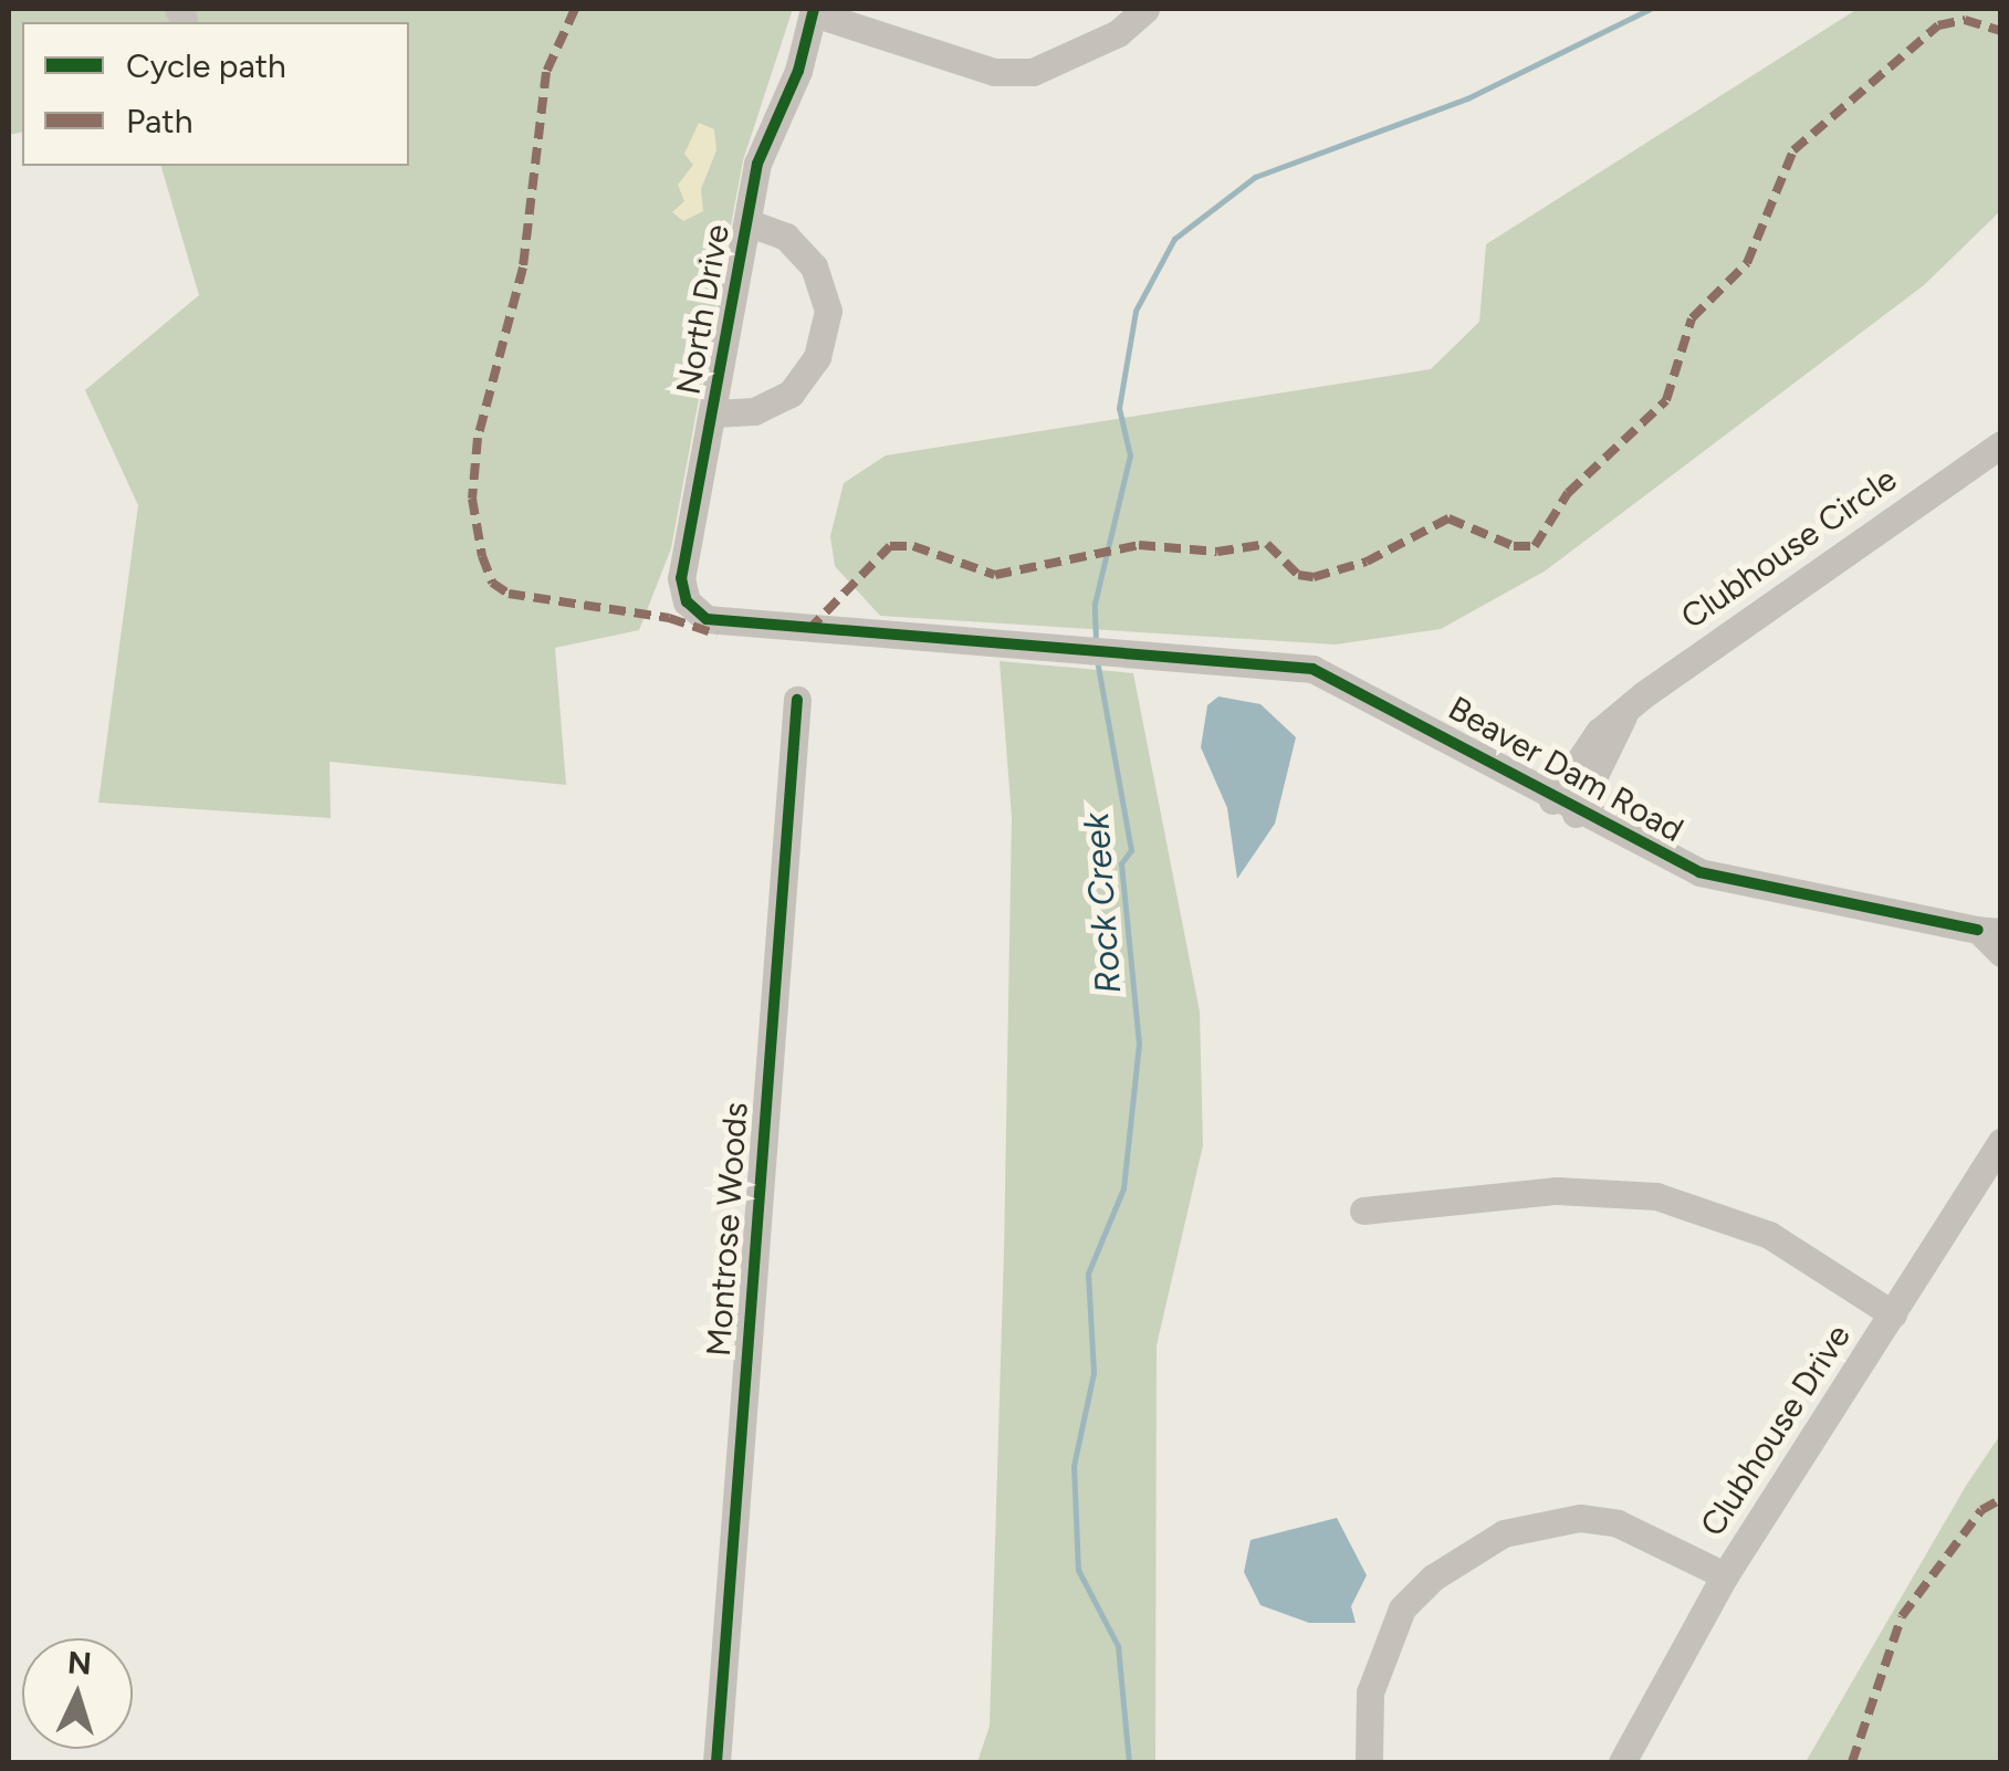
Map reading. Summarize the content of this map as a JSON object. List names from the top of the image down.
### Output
{
  "streets": {
    "street": [
      "North Drive",
      "Clubhouse Circle",
      "Beaver Dam Road",
      "Montrose Woods",
      "Clubhouse Drive"
    ]
  },
  "crossings": [
    ["North Drive", "Beaver Dam Road"],
    ["Clubhouse Circle", "Beaver Dam Road"]
  ],
  "water": ["Rock Creek"],
  "legend": ["Cycle path", "Path"],
  "north": "top"
}
